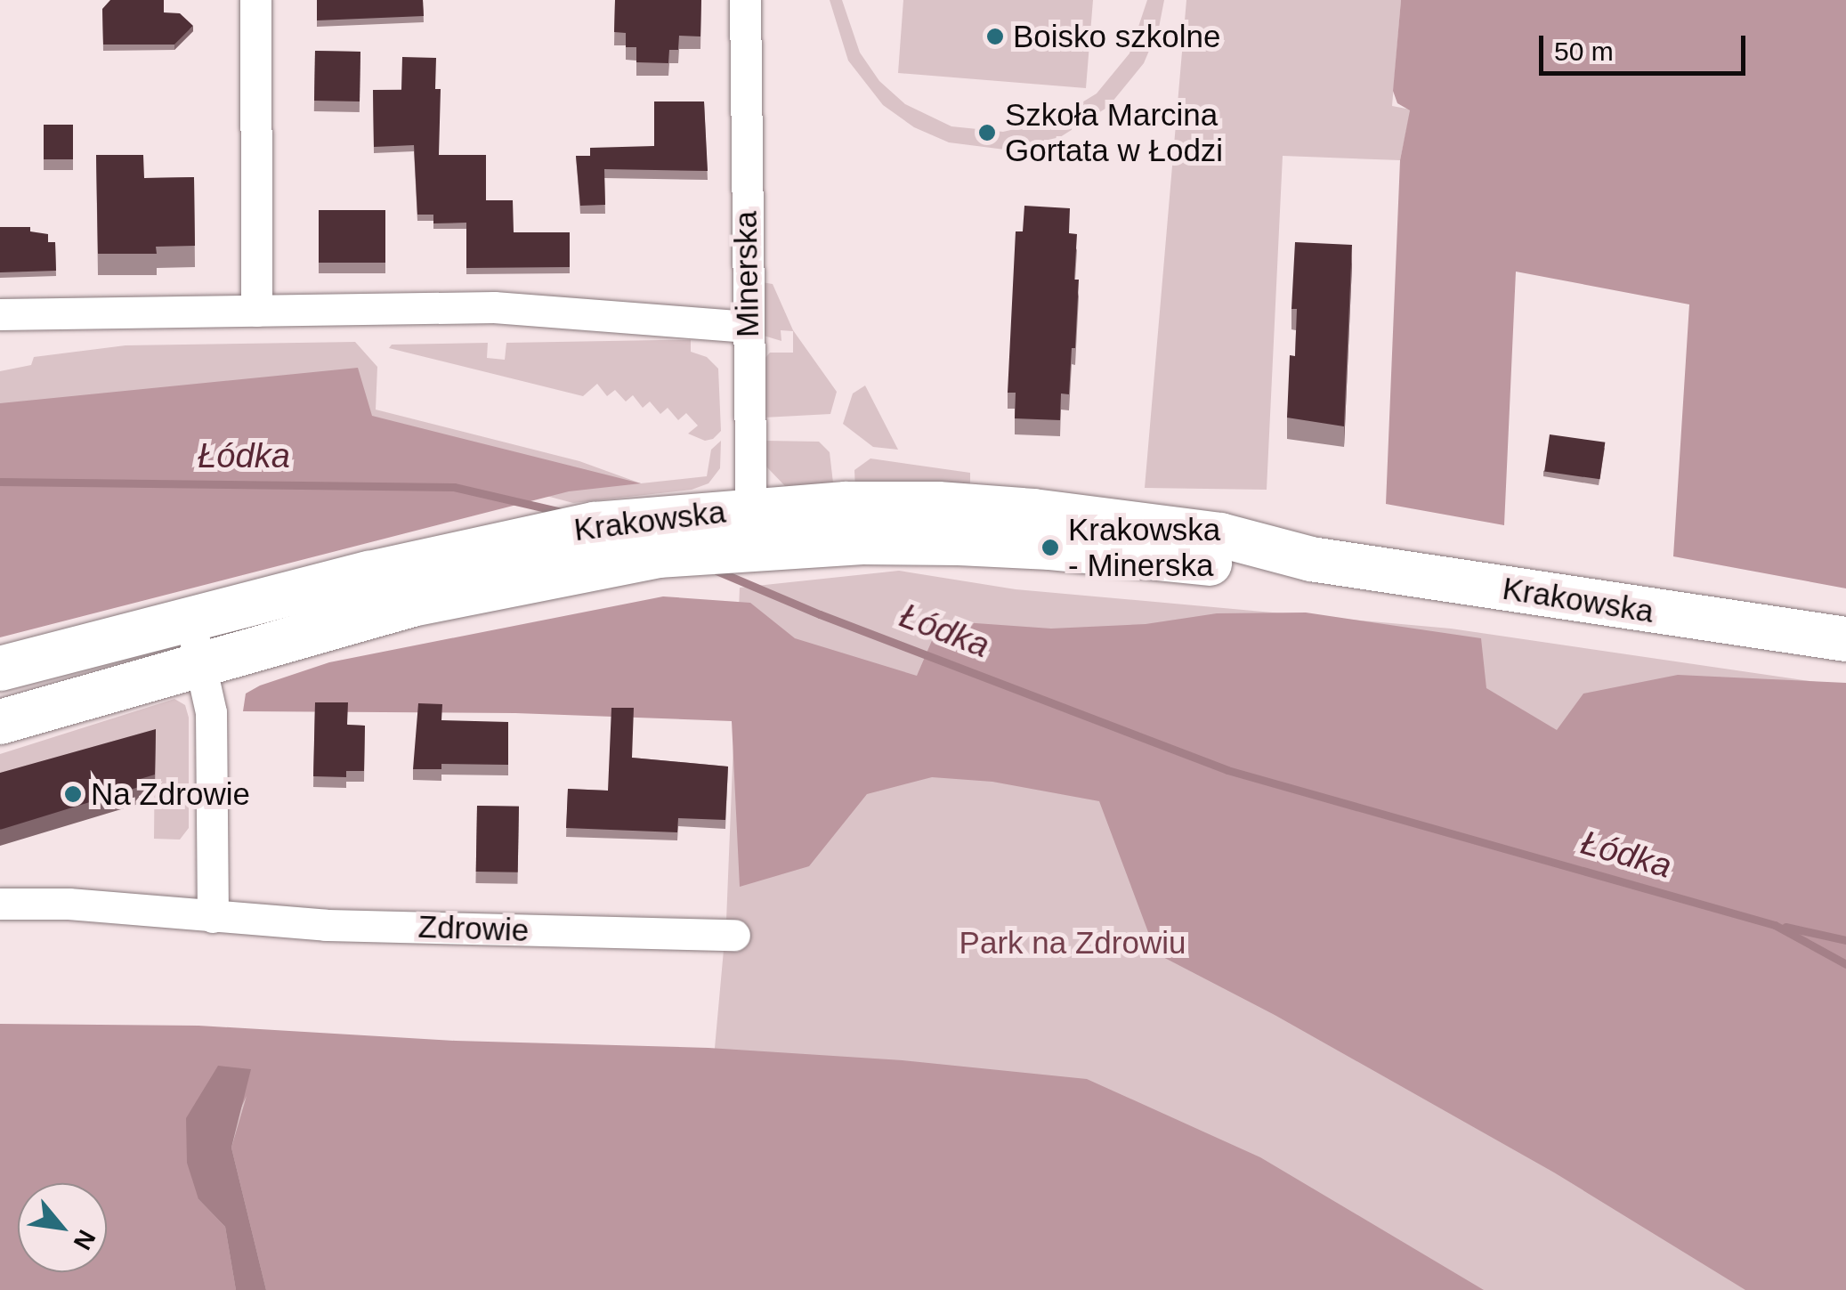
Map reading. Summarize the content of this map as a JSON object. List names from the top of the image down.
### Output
{
  "streets": {
    "main road": ["Krakowska"],
    "street": ["Minerska", "Zdrowie"]
  },
  "crossings": [
    ["Minerska", "Krakowska"]
  ],
  "water": ["Łódka"],
  "parks": ["Park na Zdrowiu"],
  "places": [
    "Boisko szkolne",
    "Szkoła Marcina Gortata w Łodzi",
    "Krakowska - Minerska",
    "Na Zdrowie"
  ],
  "scale_bar": "50 m",
  "north": "bottom right"
}
